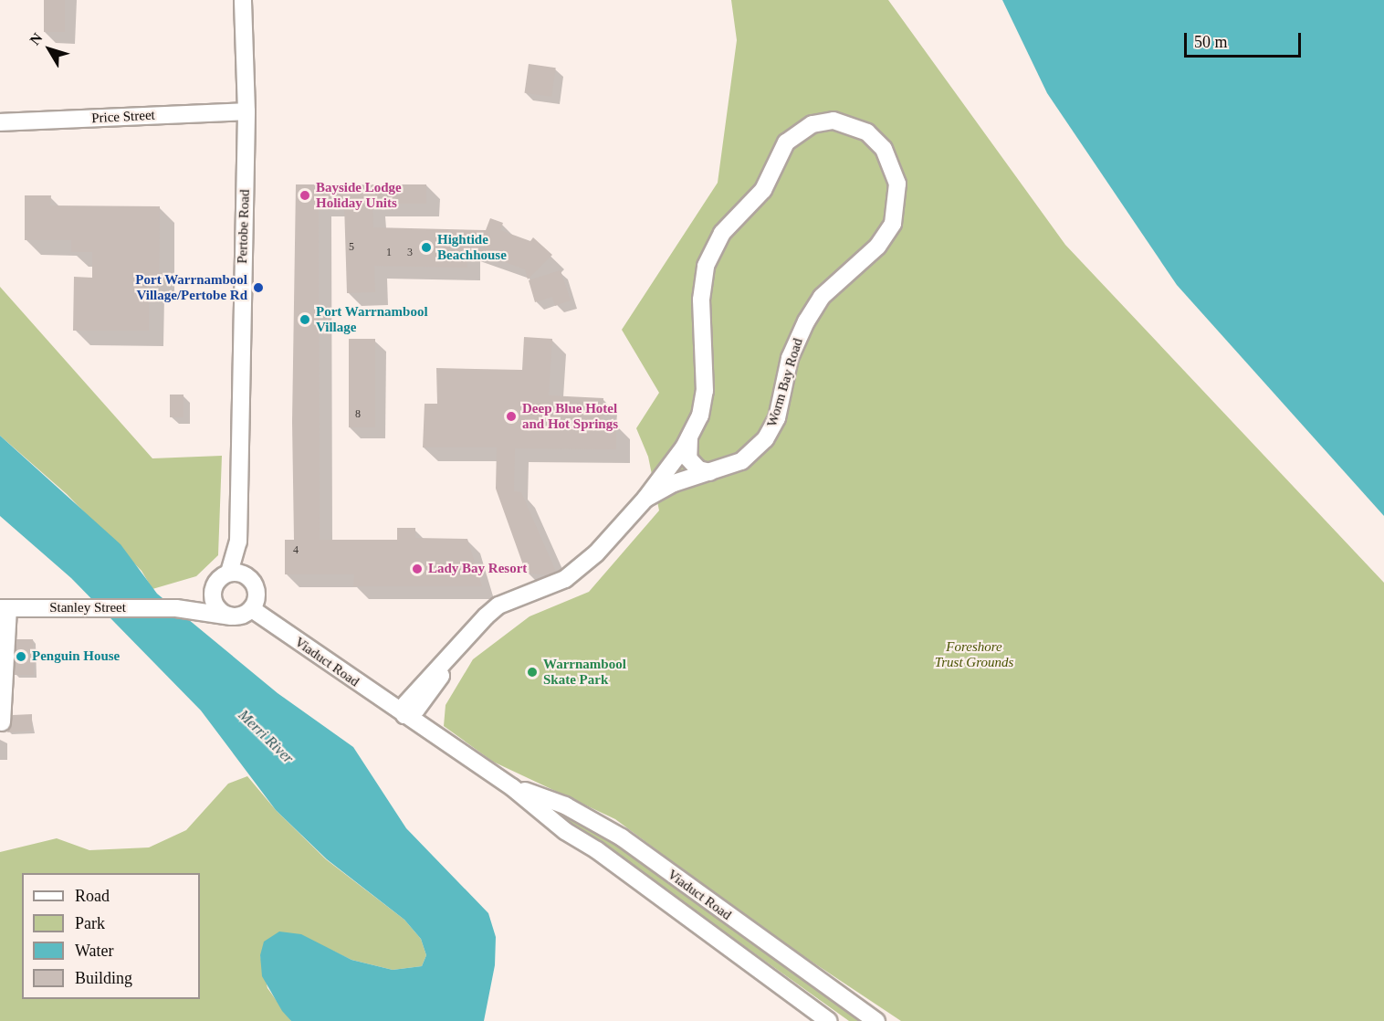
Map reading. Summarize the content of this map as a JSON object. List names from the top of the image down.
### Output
{
  "streets": {
    "street": [
      "Price Street",
      "Pertobe Road",
      "Worm Bay Road",
      "Stanley Street",
      "Viaduct Road"
    ]
  },
  "crossings": [
    ["Price Street", "Pertobe Road"],
    ["Pertobe Road", "Stanley Street"],
    ["Pertobe Road", "Viaduct Road"],
    ["Worm Bay Road", "Viaduct Road"],
    ["Stanley Street", "Viaduct Road"]
  ],
  "water": ["Merri River"],
  "parks": ["Foreshore Trust Grounds"],
  "places": [
    "Bayside Lodge Holiday Units",
    "Hightide Beachhouse",
    "Port Warrnambool Village/Pertobe Rd",
    "Port Warrnambool Village",
    "Deep Blue Hotel and Hot Springs",
    "Lady Bay Resort",
    "Penguin House",
    "Warrnambool Skate Park"
  ],
  "house_numbers": [
    "5",
    "1",
    "3",
    "8",
    "4"
  ],
  "legend": [
    "Road",
    "Park",
    "Water",
    "Building"
  ],
  "scale_bar": "50 m",
  "north": "top left"
}
